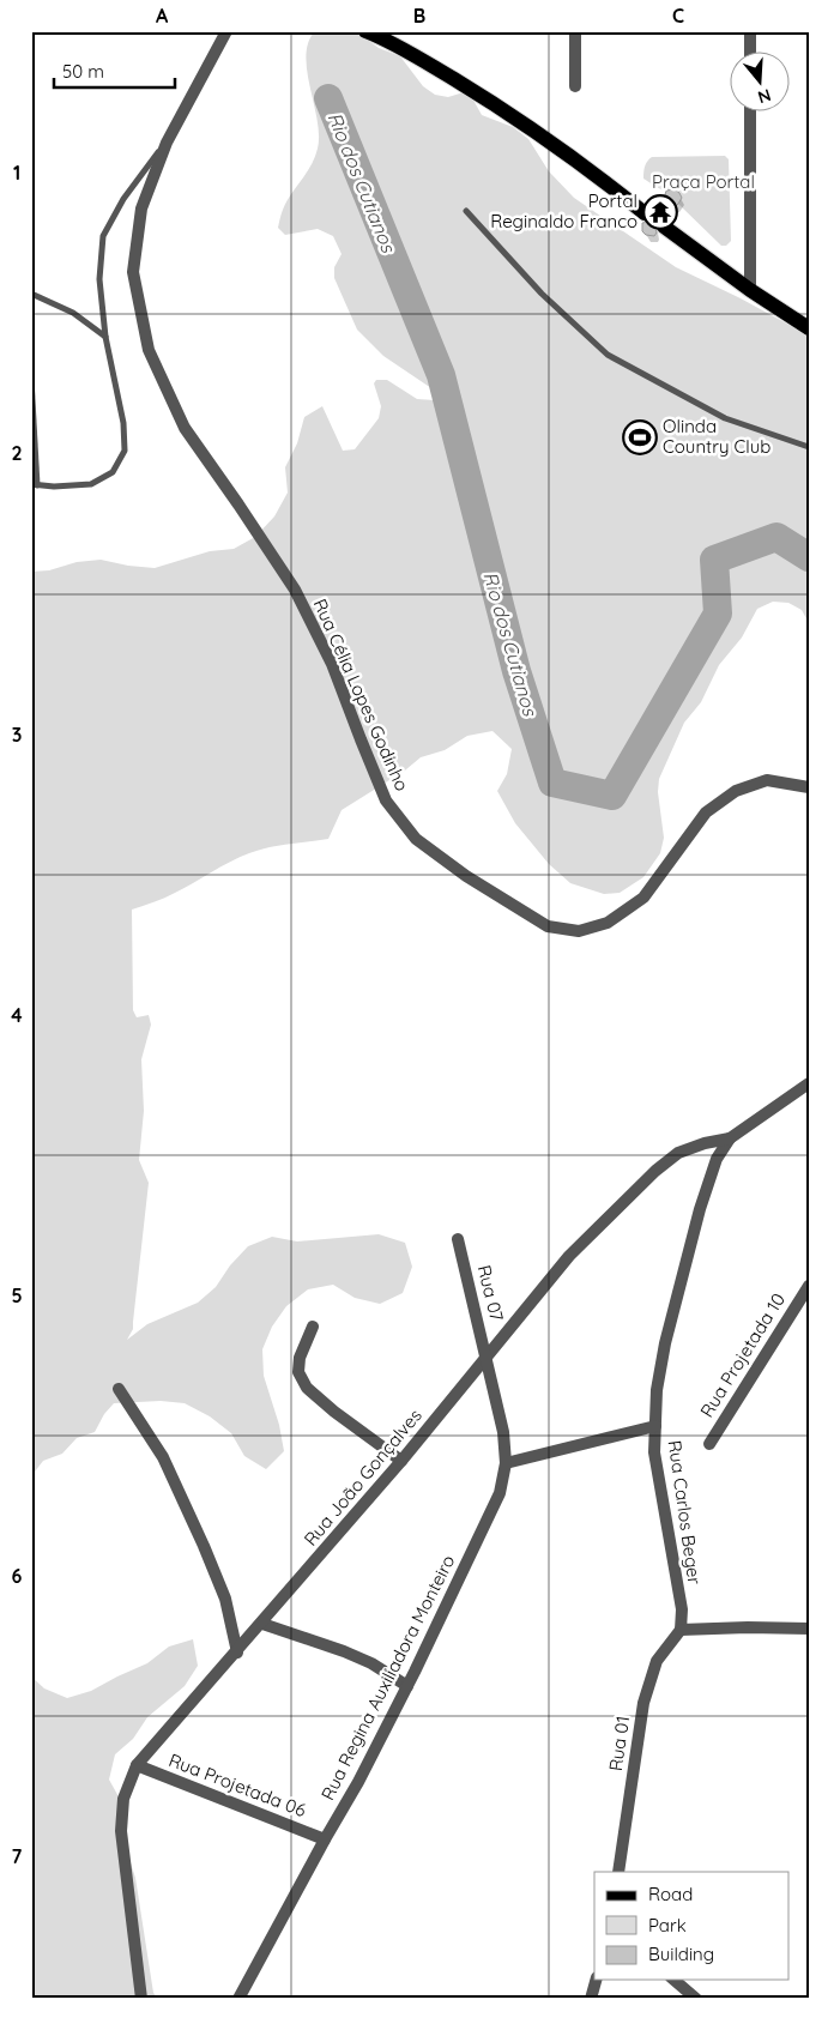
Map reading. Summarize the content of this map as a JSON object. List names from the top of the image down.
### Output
{
  "streets": {
    "street": [
      "Rua Célia Lopes Godinho",
      "Rua 07",
      "Rua Projetada 10",
      "Rua João Gonçalves",
      "Rua Carlos Beger",
      "Rua Regina Auxiliadora Monteiro",
      "Rua 01",
      "Rua Projetada 06"
    ]
  },
  "crossings": [
    ["Rua 07", "Rua João Gonçalves"],
    ["Rua 07", "Rua Regina Auxiliadora Monteiro"],
    ["Rua João Gonçalves", "Rua Carlos Beger"],
    ["Rua João Gonçalves", "Rua Regina Auxiliadora Monteiro"],
    ["Rua João Gonçalves", "Rua Projetada 06"],
    ["Rua Carlos Beger", "Rua 01"],
    ["Rua Regina Auxiliadora Monteiro", "Rua Projetada 06"]
  ],
  "water": ["Rio dos Cutianos"],
  "parks": ["Praça Portal"],
  "places": {
    "temple": ["Portal Reginaldo Franco"],
    "sports": ["Olinda Country Club"]
  },
  "legend": ["Road", "Park", "Building"],
  "scale_bar": "50 m",
  "north": "bottom",
  "grid": {
    "columns": ["A", "B", "C"],
    "rows": [
      "1",
      "2",
      "3",
      "4",
      "5",
      "6",
      "7"
    ]
  }
}
